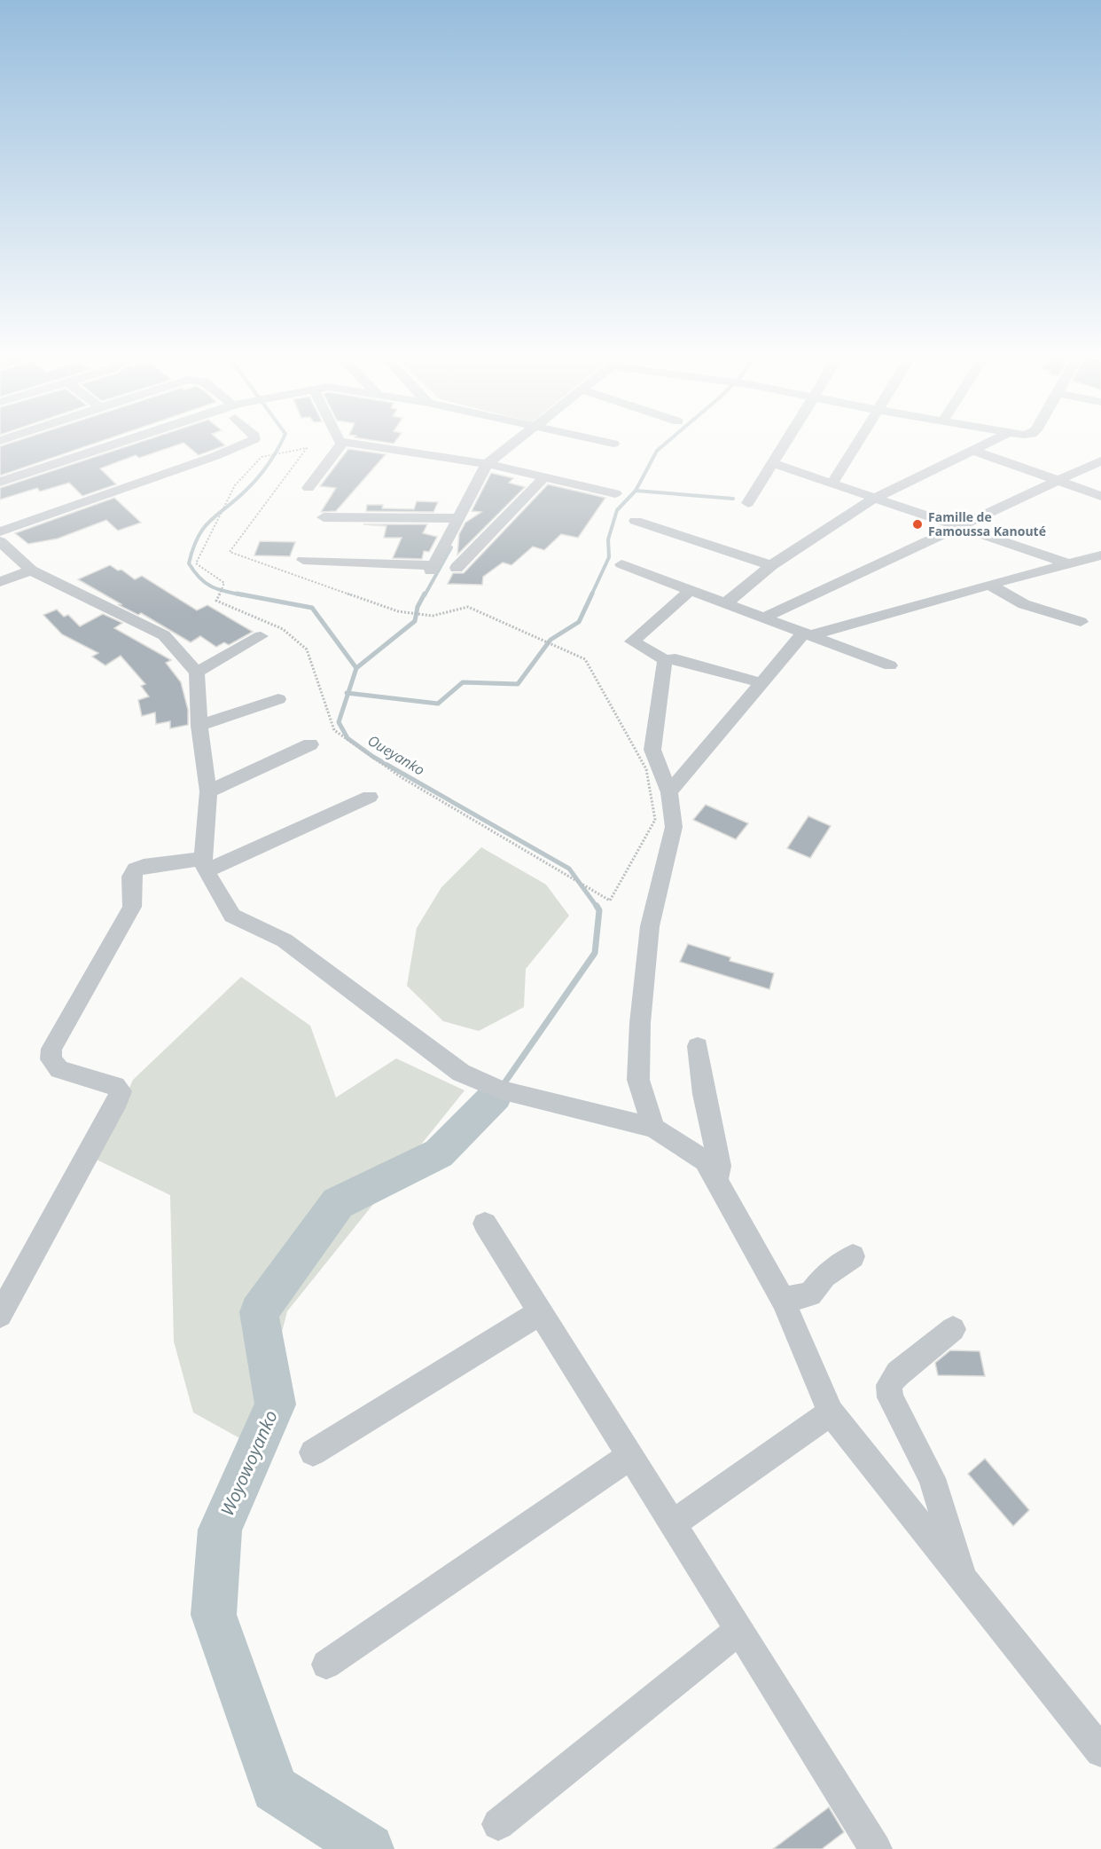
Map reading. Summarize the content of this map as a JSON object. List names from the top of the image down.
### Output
{
  "water": ["Oueyanko", "Woyowoyanko"],
  "places": ["Famille de Famoussa Kanouté"]
}
